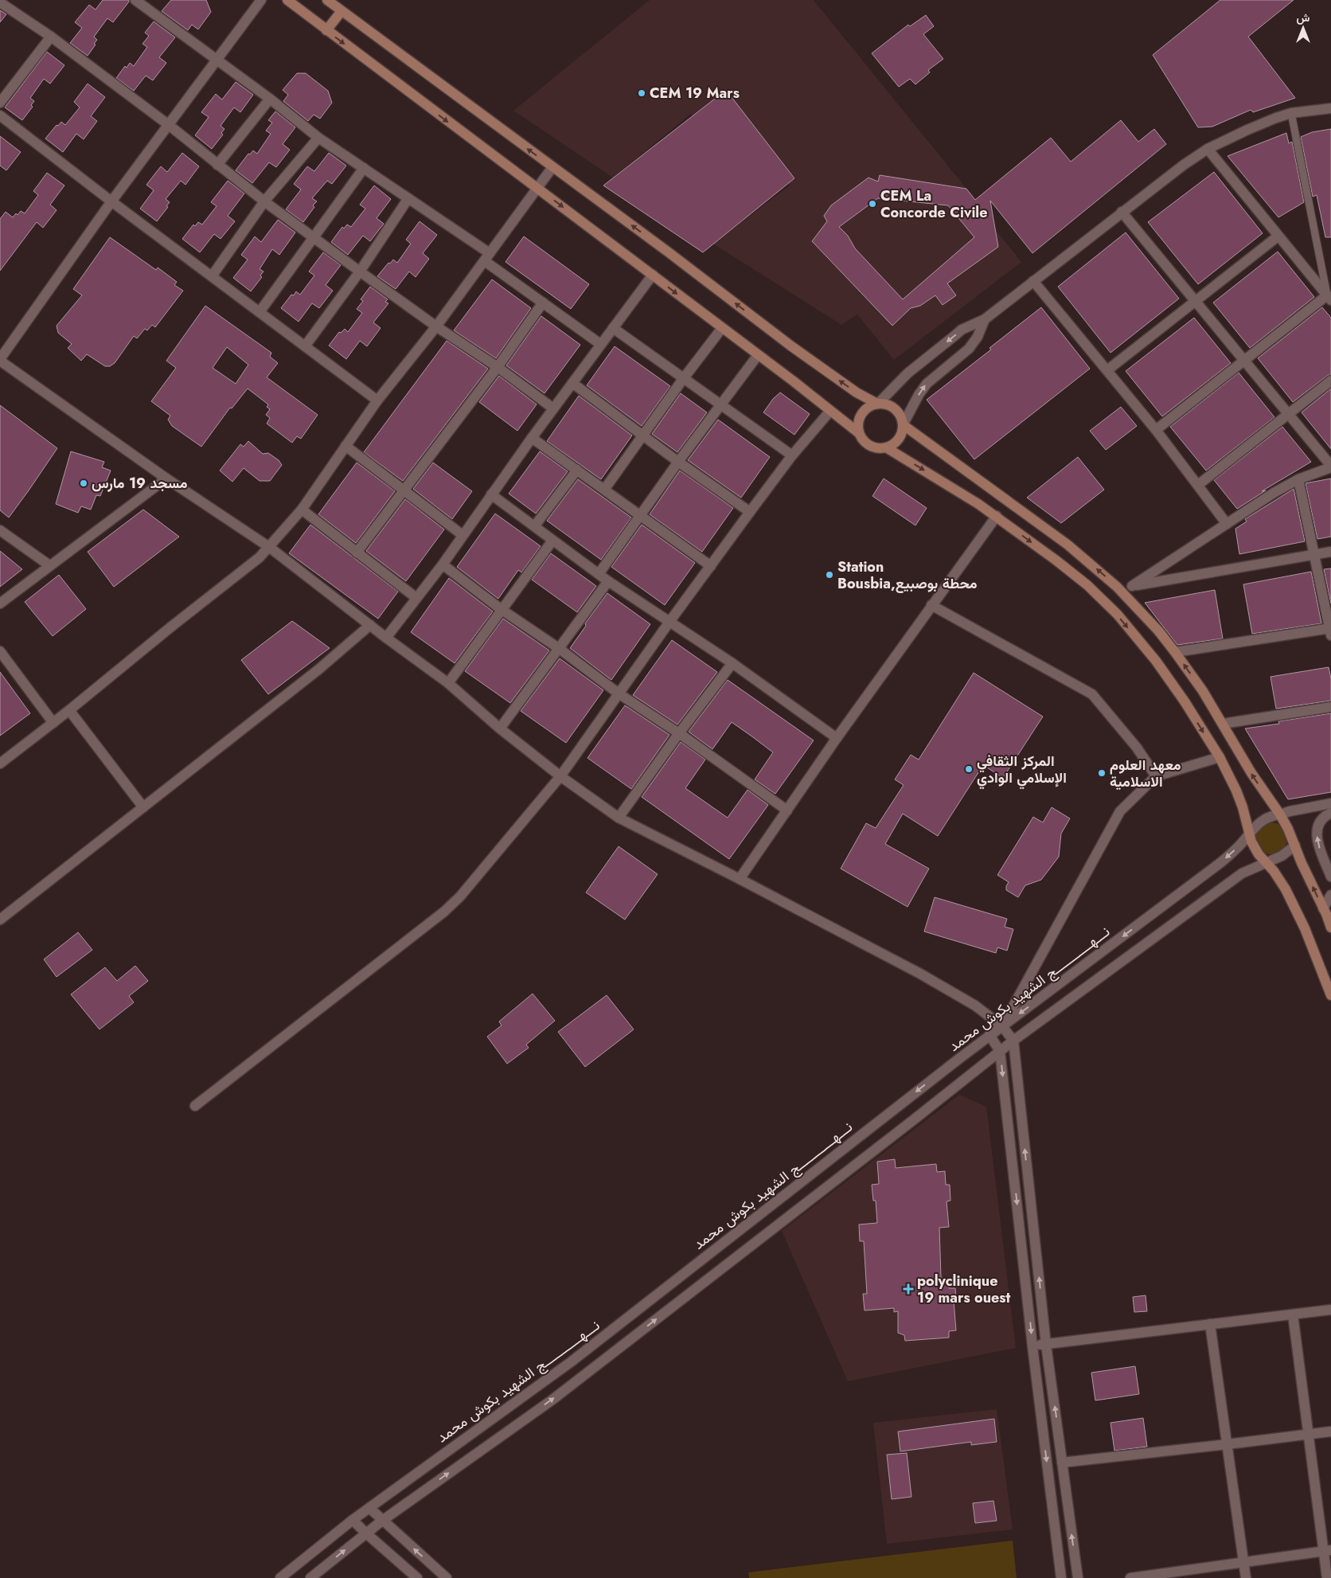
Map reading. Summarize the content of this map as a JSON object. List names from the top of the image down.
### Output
{
  "streets": {
    "street": ["نـــهـــــــــــج الشهيد بكوش محمد"]
  },
  "places": {
    "other": [
      "CEM 19 Mars",
      "CEM La Concorde Civile",
      "مسجد 19 مارس",
      "Station Bousbia,محطة بوصبيع",
      "المركز الثقافي الإسلامي الوادي",
      "معهد العلوم الاسلامية"
    ],
    "health": ["polyclinique 19 mars ouest"]
  },
  "north": "top"
}
